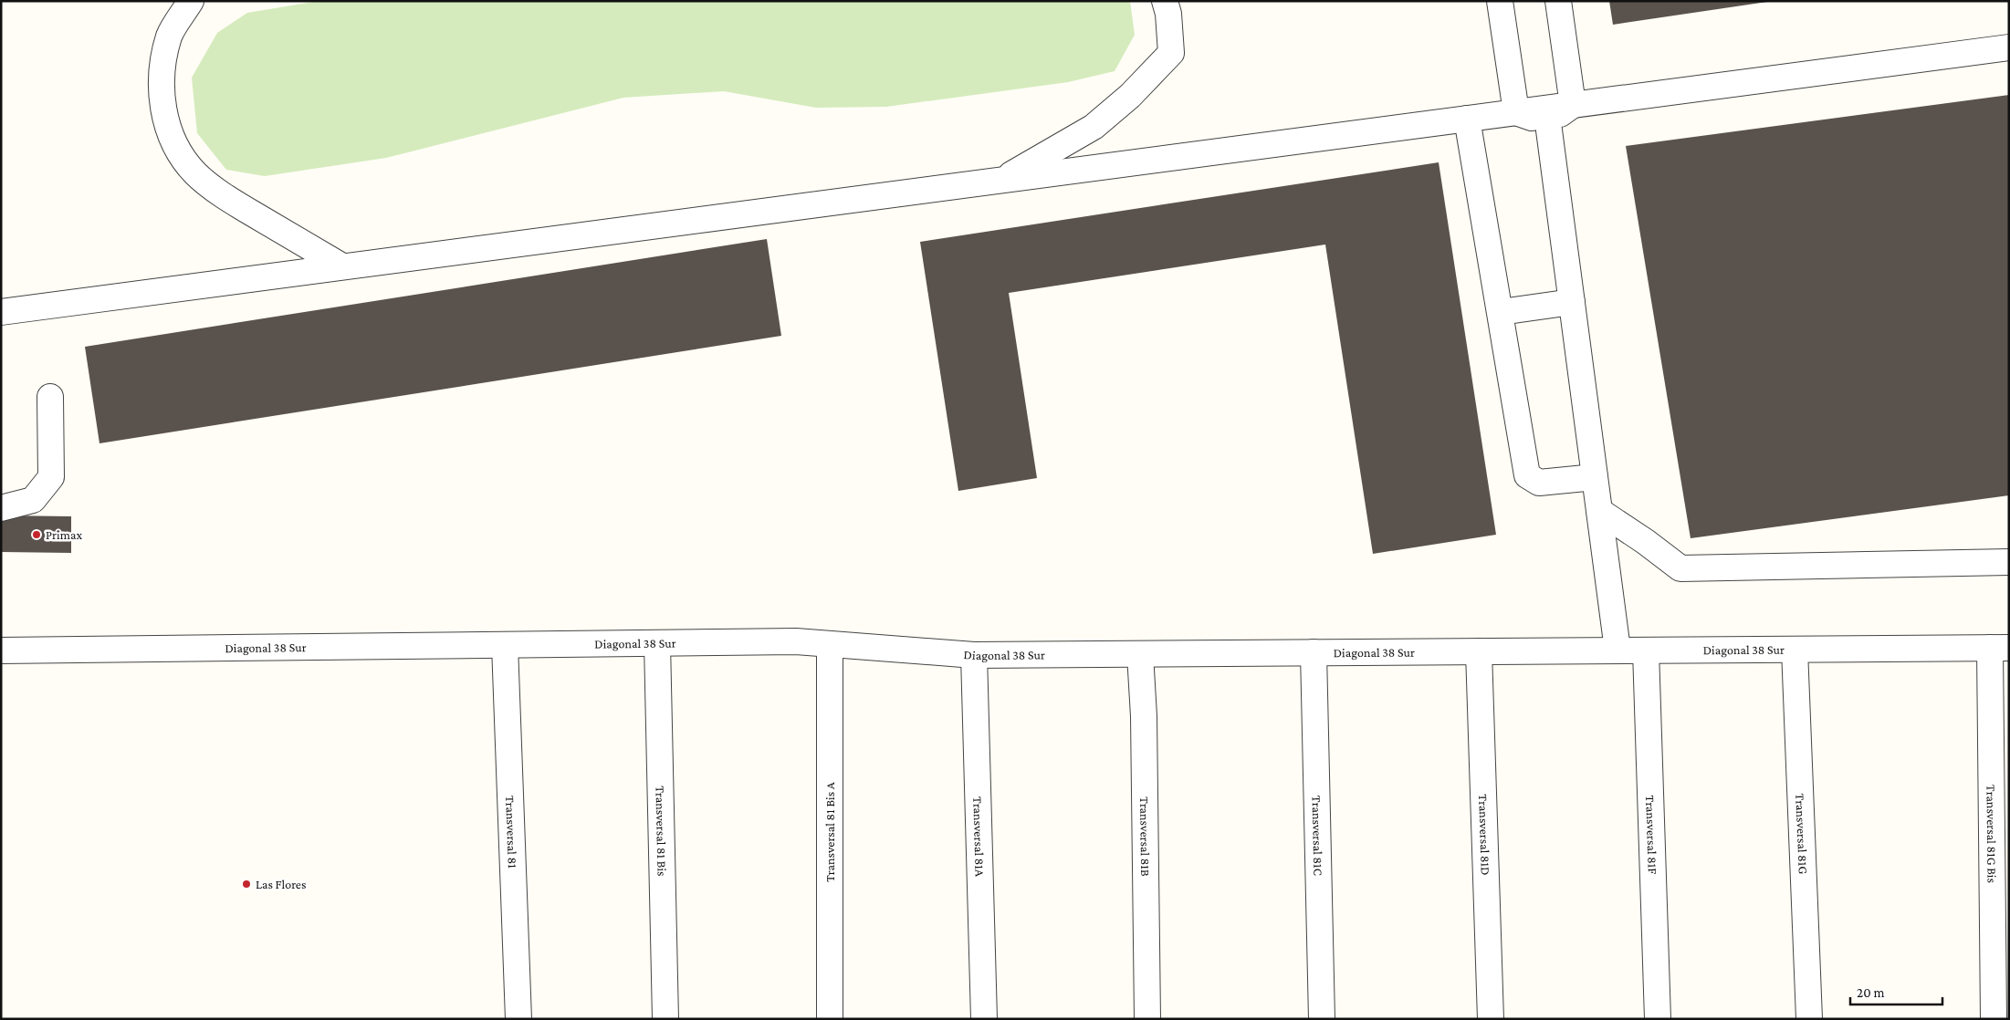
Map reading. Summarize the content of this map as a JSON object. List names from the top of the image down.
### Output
{
  "streets": {
    "street": [
      "Diagonal 38 Sur",
      "Transversal 81 Bis",
      "Transversal 81",
      "Transversal 81 Bis A",
      "Transversal 81G Bis",
      "Transversal 81G",
      "Transversal 81D",
      "Transversal 81F",
      "Transversal 81C",
      "Transversal 81A",
      "Transversal 81B"
    ]
  },
  "crossings": [
    ["Diagonal 38 Sur", "Transversal 81 Bis"],
    ["Diagonal 38 Sur", "Transversal 81"],
    ["Diagonal 38 Sur", "Transversal 81 Bis A"],
    ["Diagonal 38 Sur", "Transversal 81G Bis"],
    ["Diagonal 38 Sur", "Transversal 81G"],
    ["Diagonal 38 Sur", "Transversal 81D"],
    ["Diagonal 38 Sur", "Transversal 81F"],
    ["Diagonal 38 Sur", "Transversal 81C"],
    ["Diagonal 38 Sur", "Transversal 81A"],
    ["Diagonal 38 Sur", "Transversal 81B"]
  ],
  "places": ["Primax", "Las Flores"],
  "scale_bar": "20 m"
}
